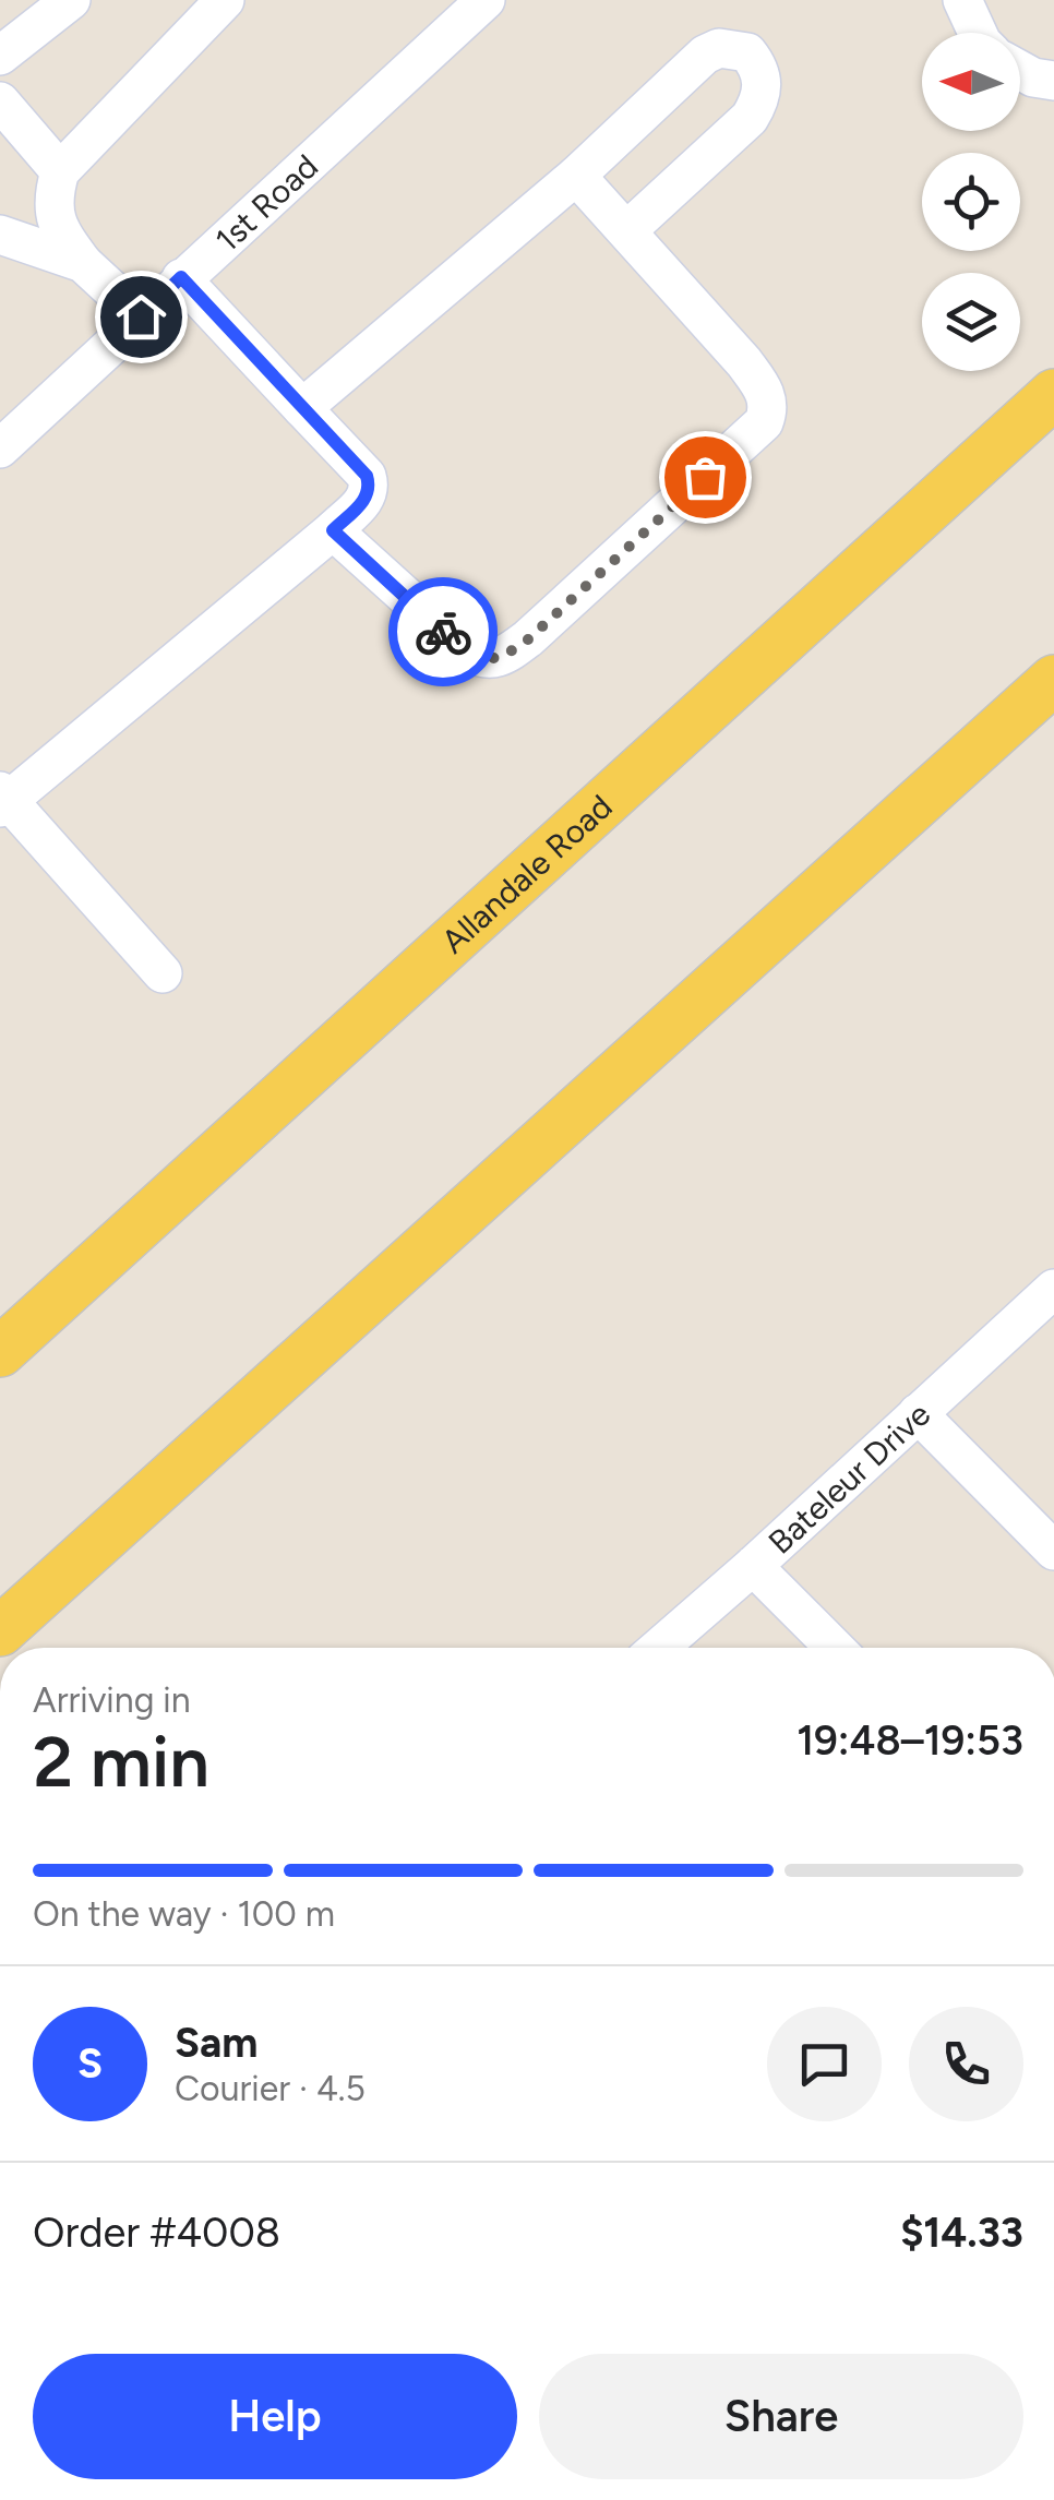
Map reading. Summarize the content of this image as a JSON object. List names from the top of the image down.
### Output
{
  "streets": {
    "main road": ["Allandale Road"],
    "street": ["1st Road", "Bateleur Drive"]
  },
  "north": "left",
  "page": {
    "heading": ["2 min", "Arriving in", "19:48–19:53"],
    "panel": [
      "Sam",
      "Courier · 4.5",
      "Order #4008",
      "$14.33"
    ],
    "bar": "On the way · 100 m",
    "round": "S",
    "buttons": ["Help", "Share"]
  }
}
